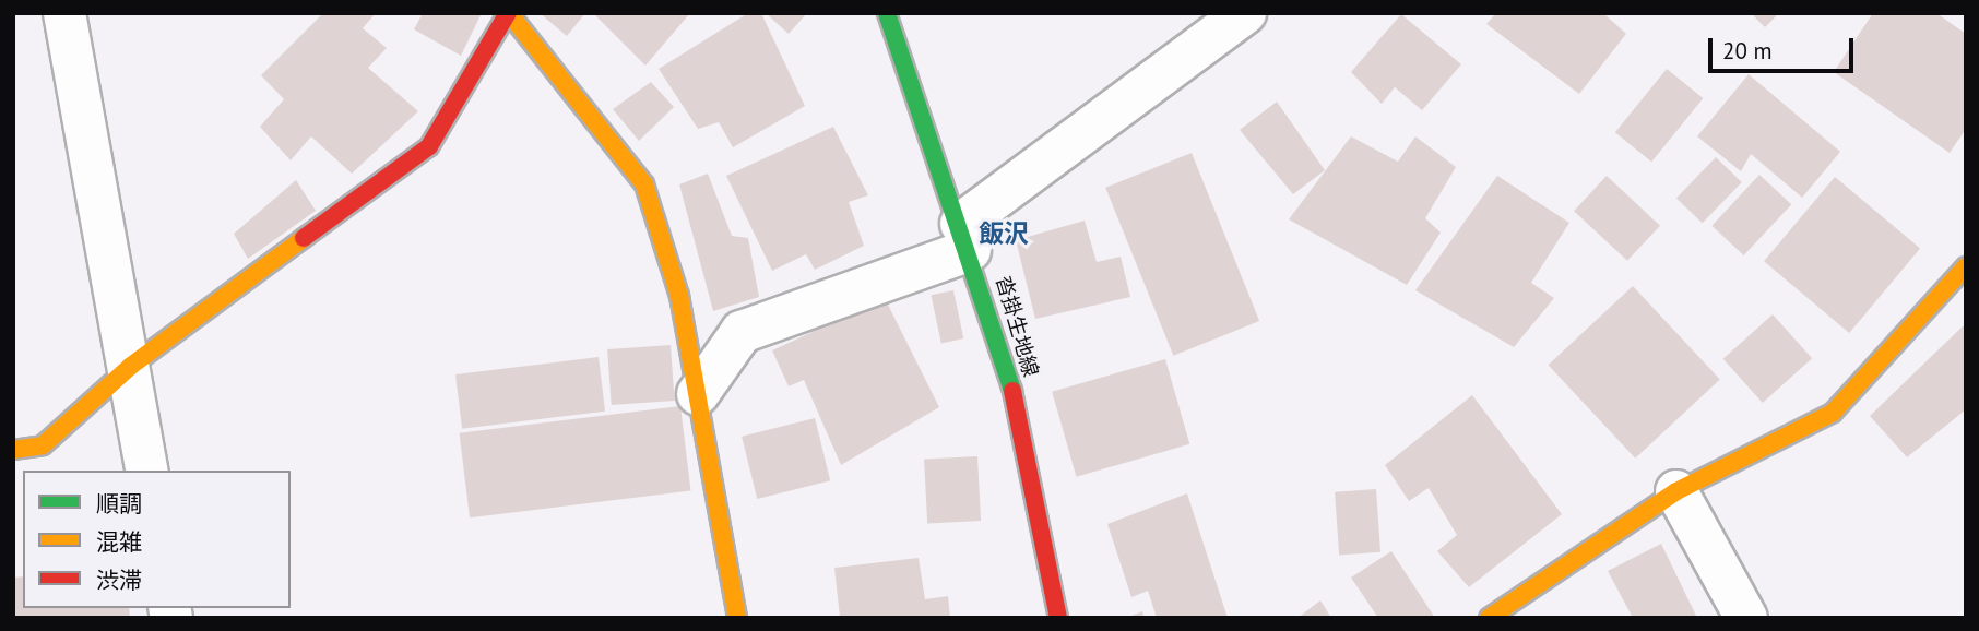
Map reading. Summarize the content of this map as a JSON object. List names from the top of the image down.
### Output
{
  "streets": {
    "street": ["沓掛生地線"]
  },
  "districts": ["飯沢"],
  "legend": ["順調", "混雑", "渋滞"],
  "scale_bar": "20 m"
}
